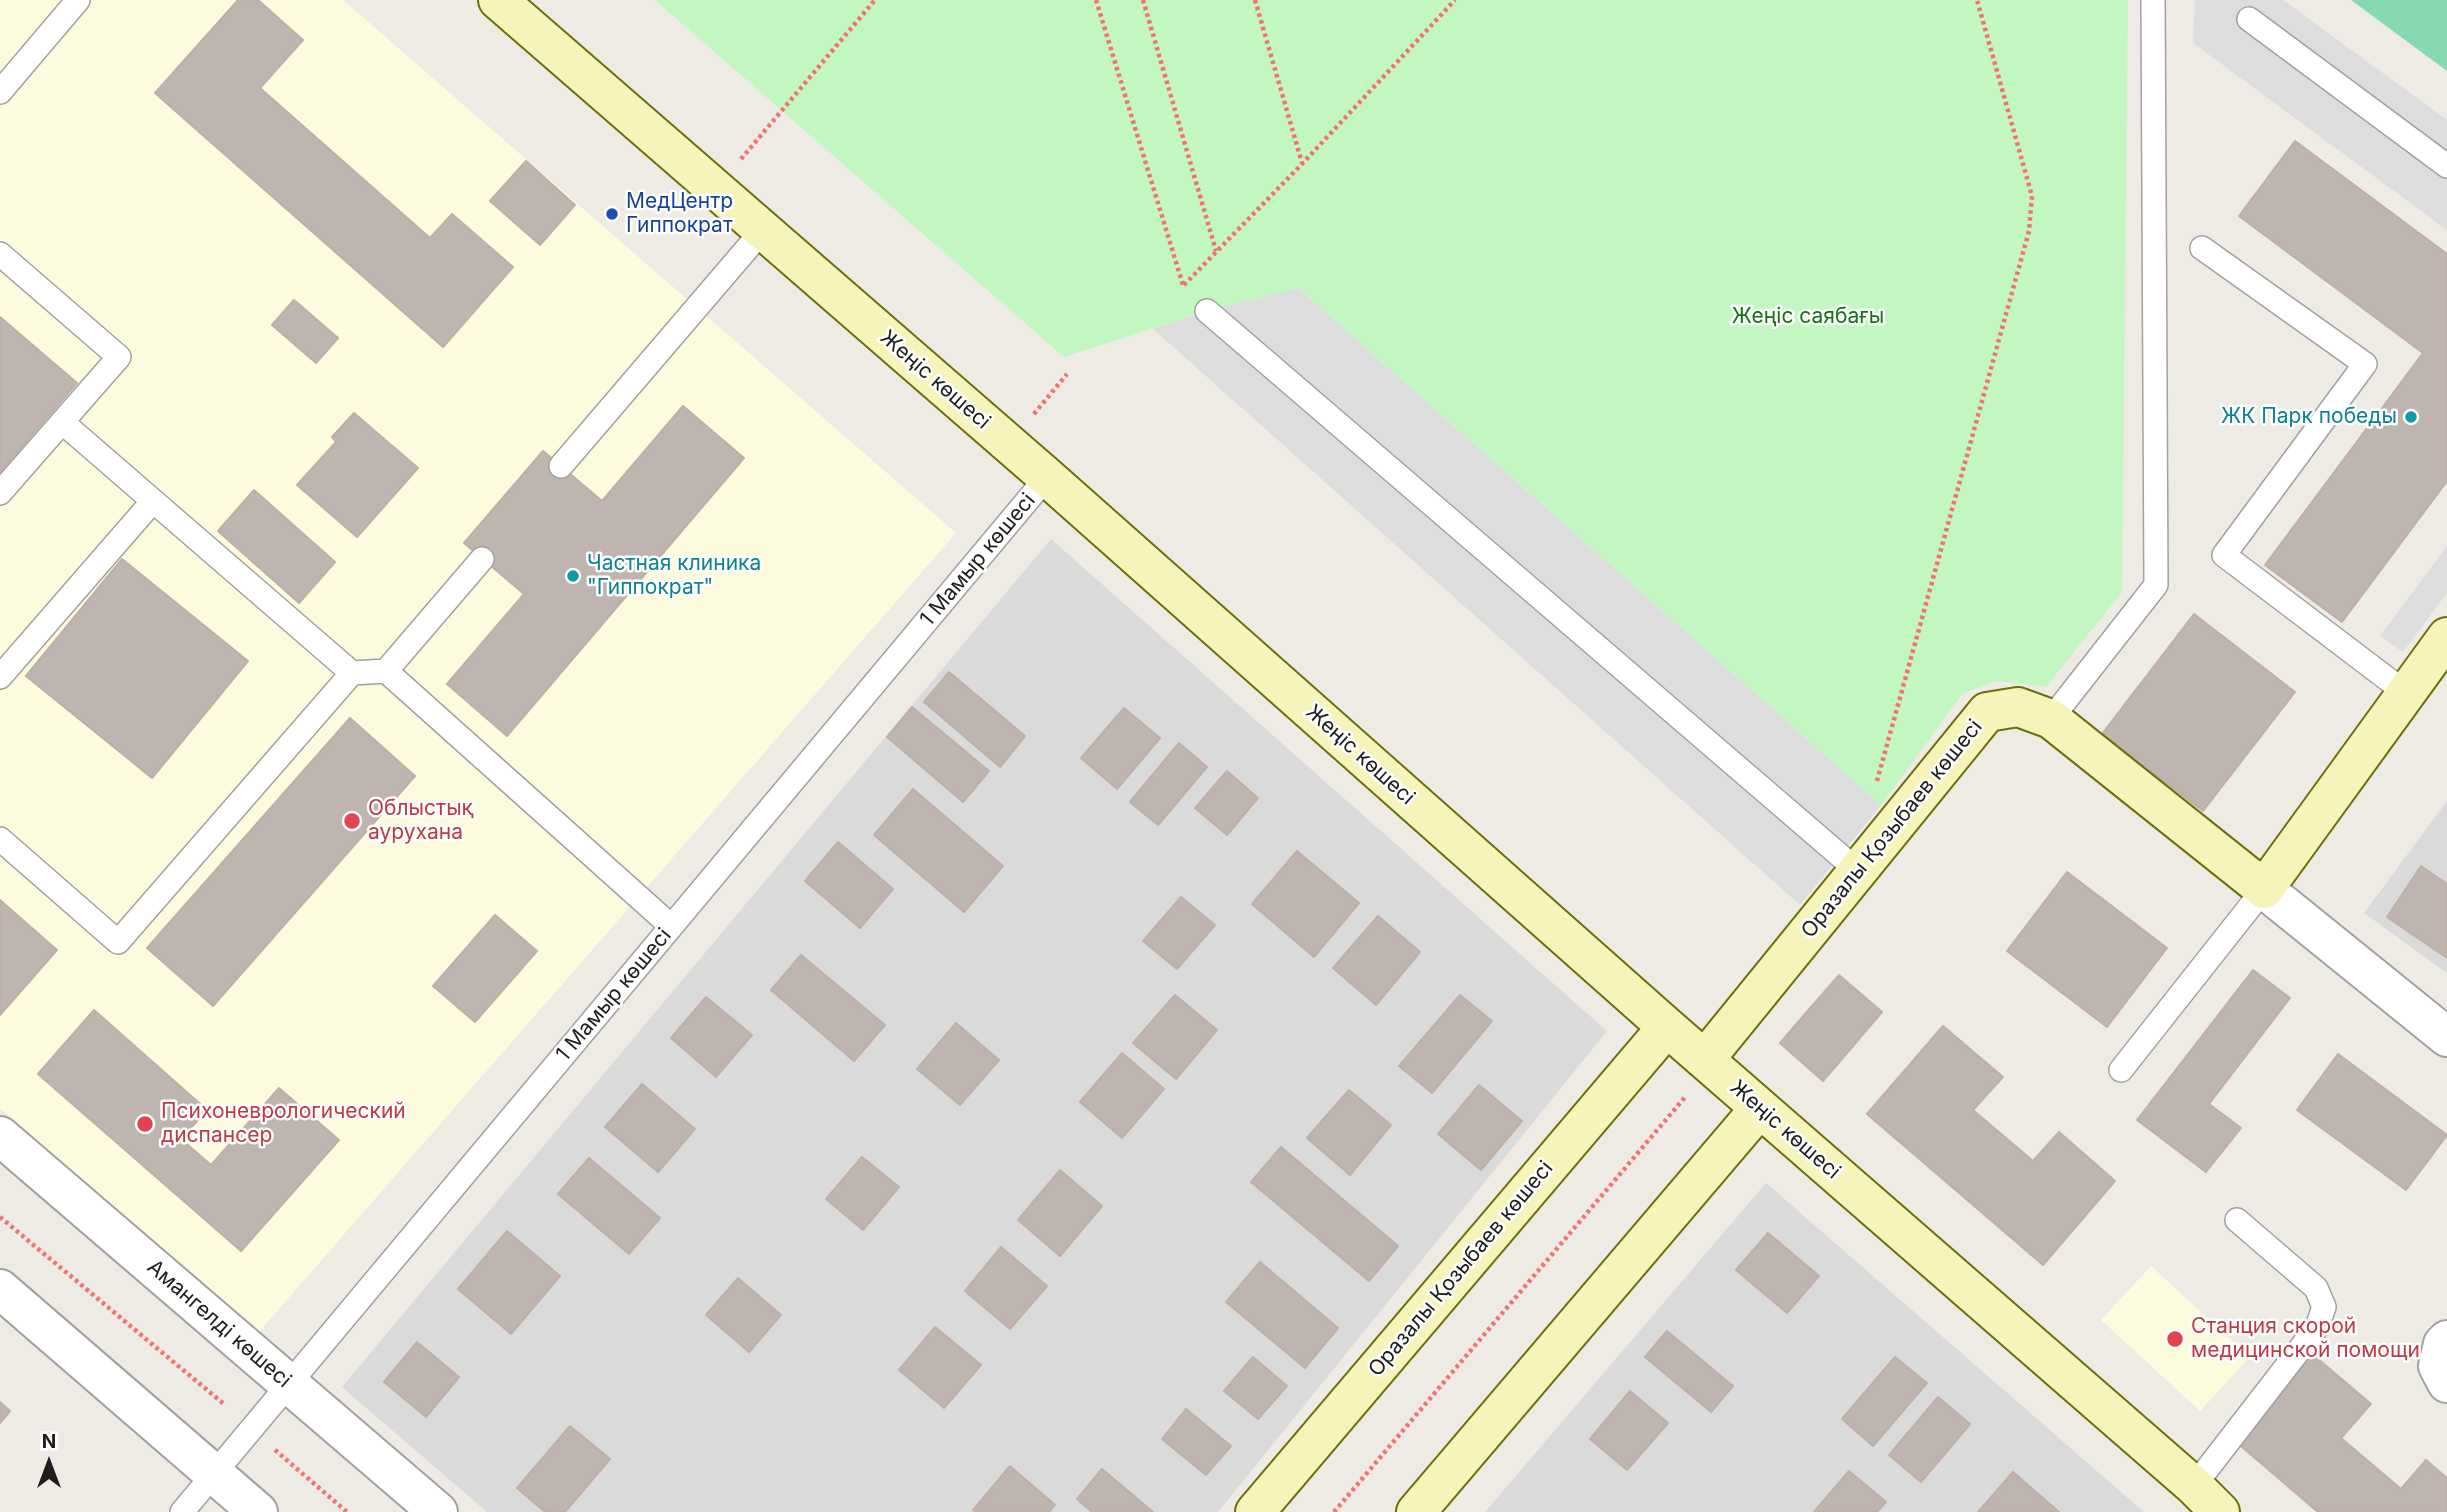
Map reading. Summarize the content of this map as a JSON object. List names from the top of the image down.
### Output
{
  "streets": {
    "street": ["Жеңіс көшесі", "Оразалы Қозыбаев көшесі", "Амангелді көшесі"],
    "lane": ["1 Мамыр көшесі"]
  },
  "crossings": [
    ["Жеңіс көшесі", "1 Мамыр көшесі"],
    ["Жеңіс көшесі", "Оразалы Қозыбаев көшесі"],
    ["1 Мамыр көшесі", "Амангелді көшесі"]
  ],
  "parks": ["Жеңіс саябағы"],
  "places": [
    "МедЦентр Гиппократ",
    "ЖК Парк победы",
    "Частная клиника \"Гиппократ\"",
    "Облыстық аурухана",
    "Психоневрологический диспансер",
    "Станция скорой медицинской помощи"
  ],
  "north": "top"
}
